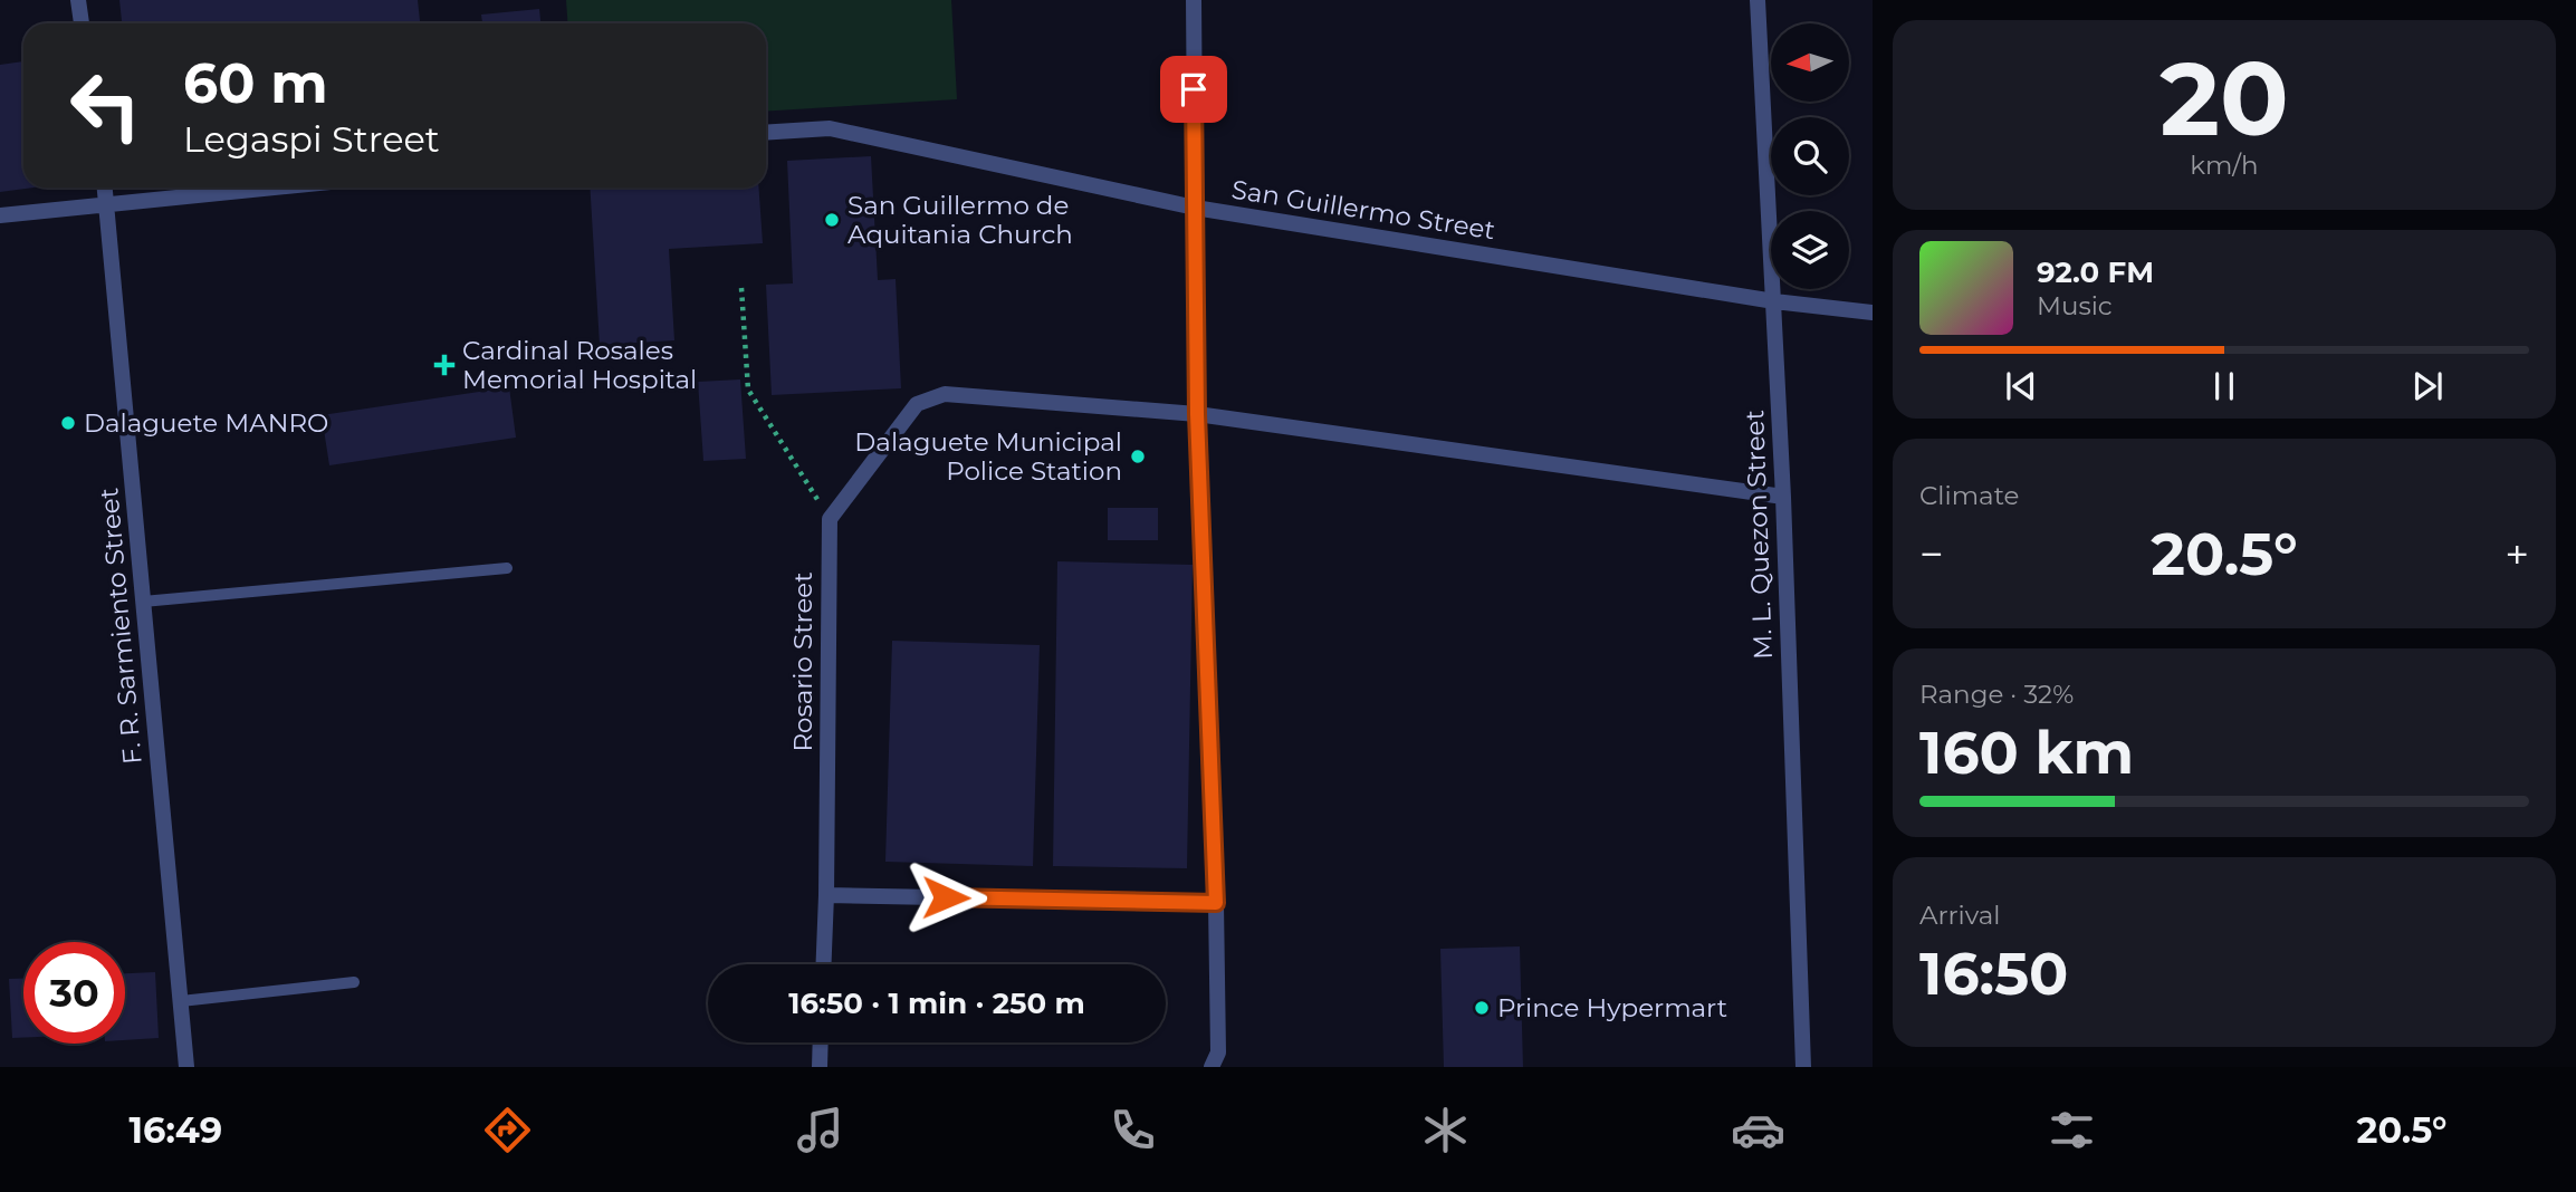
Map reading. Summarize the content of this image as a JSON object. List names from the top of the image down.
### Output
{
  "streets": {
    "street": [
      "San Guillermo Street",
      "M. L. Quezon Street",
      "F. R. Sarmiento Street",
      "Rosario Street"
    ]
  },
  "crossings": [
    ["San Guillermo Street", "M. L. Quezon Street"]
  ],
  "places": {
    "other": [
      "San Guillermo de Aquitania Church",
      "Dalaguete MANRO",
      "Dalaguete Municipal Police Station",
      "Prince Hypermart"
    ],
    "health": ["Cardinal Rosales Memorial Hospital"]
  },
  "north": "left",
  "page": {
    "tile": [
      ["20", "km/h"],
      "Climate",
      ["Range · 32%", "160 km"],
      ["Arrival", "16:50"]
    ],
    "turn": ["60 m", "Legaspi Street"],
    "song": ["92.0 FM", "Music"],
    "heat": ["−", "20.5°", "+"],
    "limit": "30",
    "trip": "16:50 · 1 min · 250 m",
    "tabs": ["16:49", "20.5°"]
  }
}
